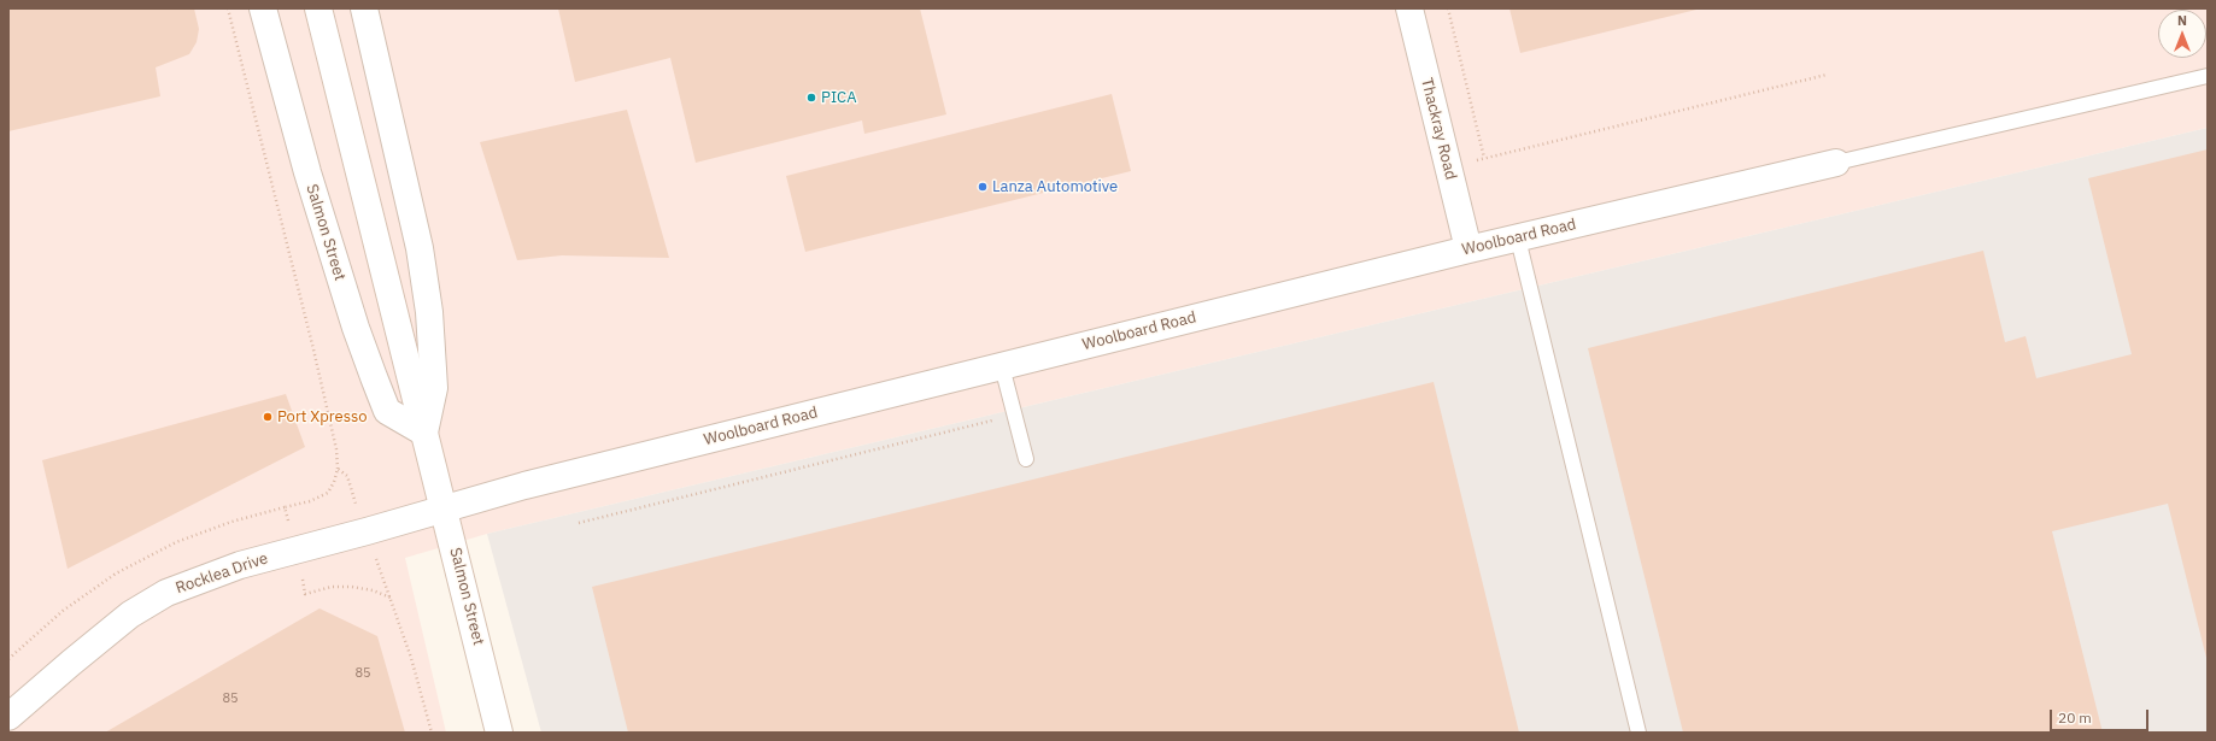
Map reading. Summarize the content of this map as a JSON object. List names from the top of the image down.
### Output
{
  "streets": {
    "street": [
      "Thackray Road",
      "Salmon Street",
      "Woolboard Road",
      "Rocklea Drive"
    ]
  },
  "crossings": [
    ["Thackray Road", "Woolboard Road"],
    ["Salmon Street", "Woolboard Road"],
    ["Salmon Street", "Rocklea Drive"],
    ["Woolboard Road", "Rocklea Drive"]
  ],
  "places": ["PICA", "Lanza Automotive", "Port Xpresso"],
  "house_numbers": ["85", "85"],
  "scale_bar": "20 m",
  "north": "top"
}
